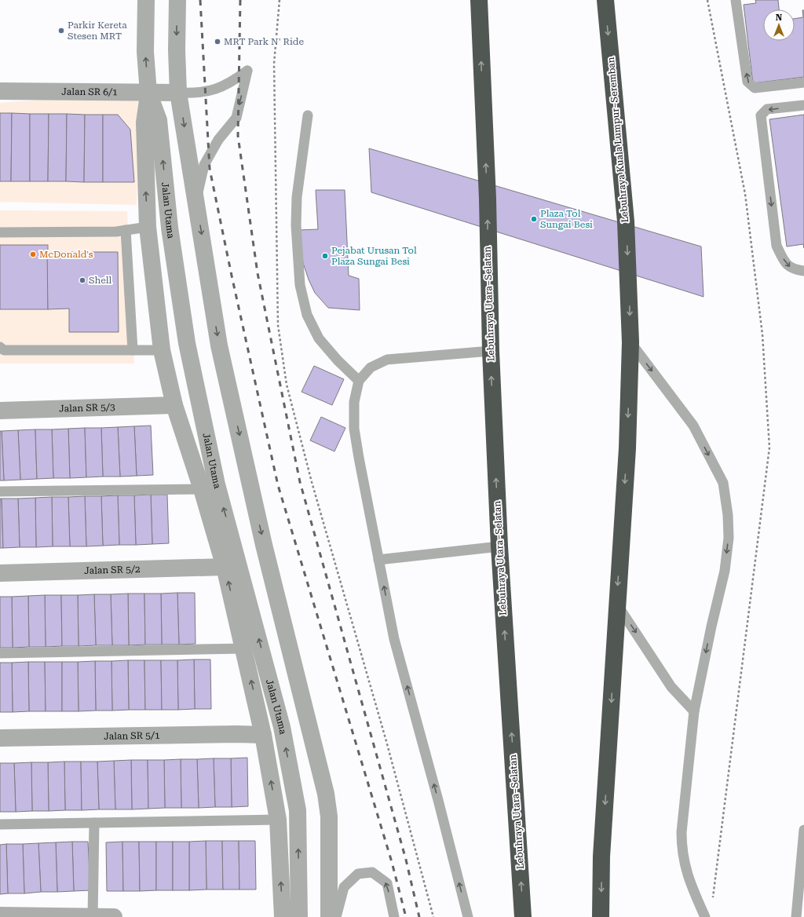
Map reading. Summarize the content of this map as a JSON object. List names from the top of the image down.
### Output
{
  "streets": {
    "highway": ["Lebuhraya Kuala Lumpur–Seremban", "Lebuhraya Utara–Selatan"],
    "street": [
      "Jalan SR 6/1",
      "Jalan Utama",
      "Jalan SR 5/3",
      "Jalan SR 5/2",
      "Jalan SR 5/1"
    ]
  },
  "crossings": [
    ["Jalan SR 6/1", "Jalan Utama"]
  ],
  "one_way": ["Lebuhraya Kuala Lumpur–Seremban"],
  "places": [
    "Parkir Kereta Stesen MRT",
    "MRT Park N' Ride",
    "Plaza Tol Sungai Besi",
    "McDonald's",
    "Pejabat Urusan Tol Plaza Sungai Besi",
    "Shell"
  ],
  "north": "top"
}
